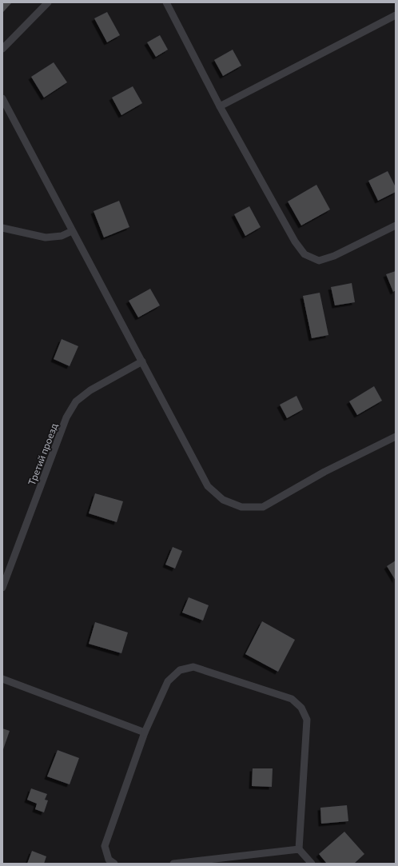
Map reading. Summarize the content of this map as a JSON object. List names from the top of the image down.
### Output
{
  "streets": {
    "lane": ["Третий проезд"]
  }
}
